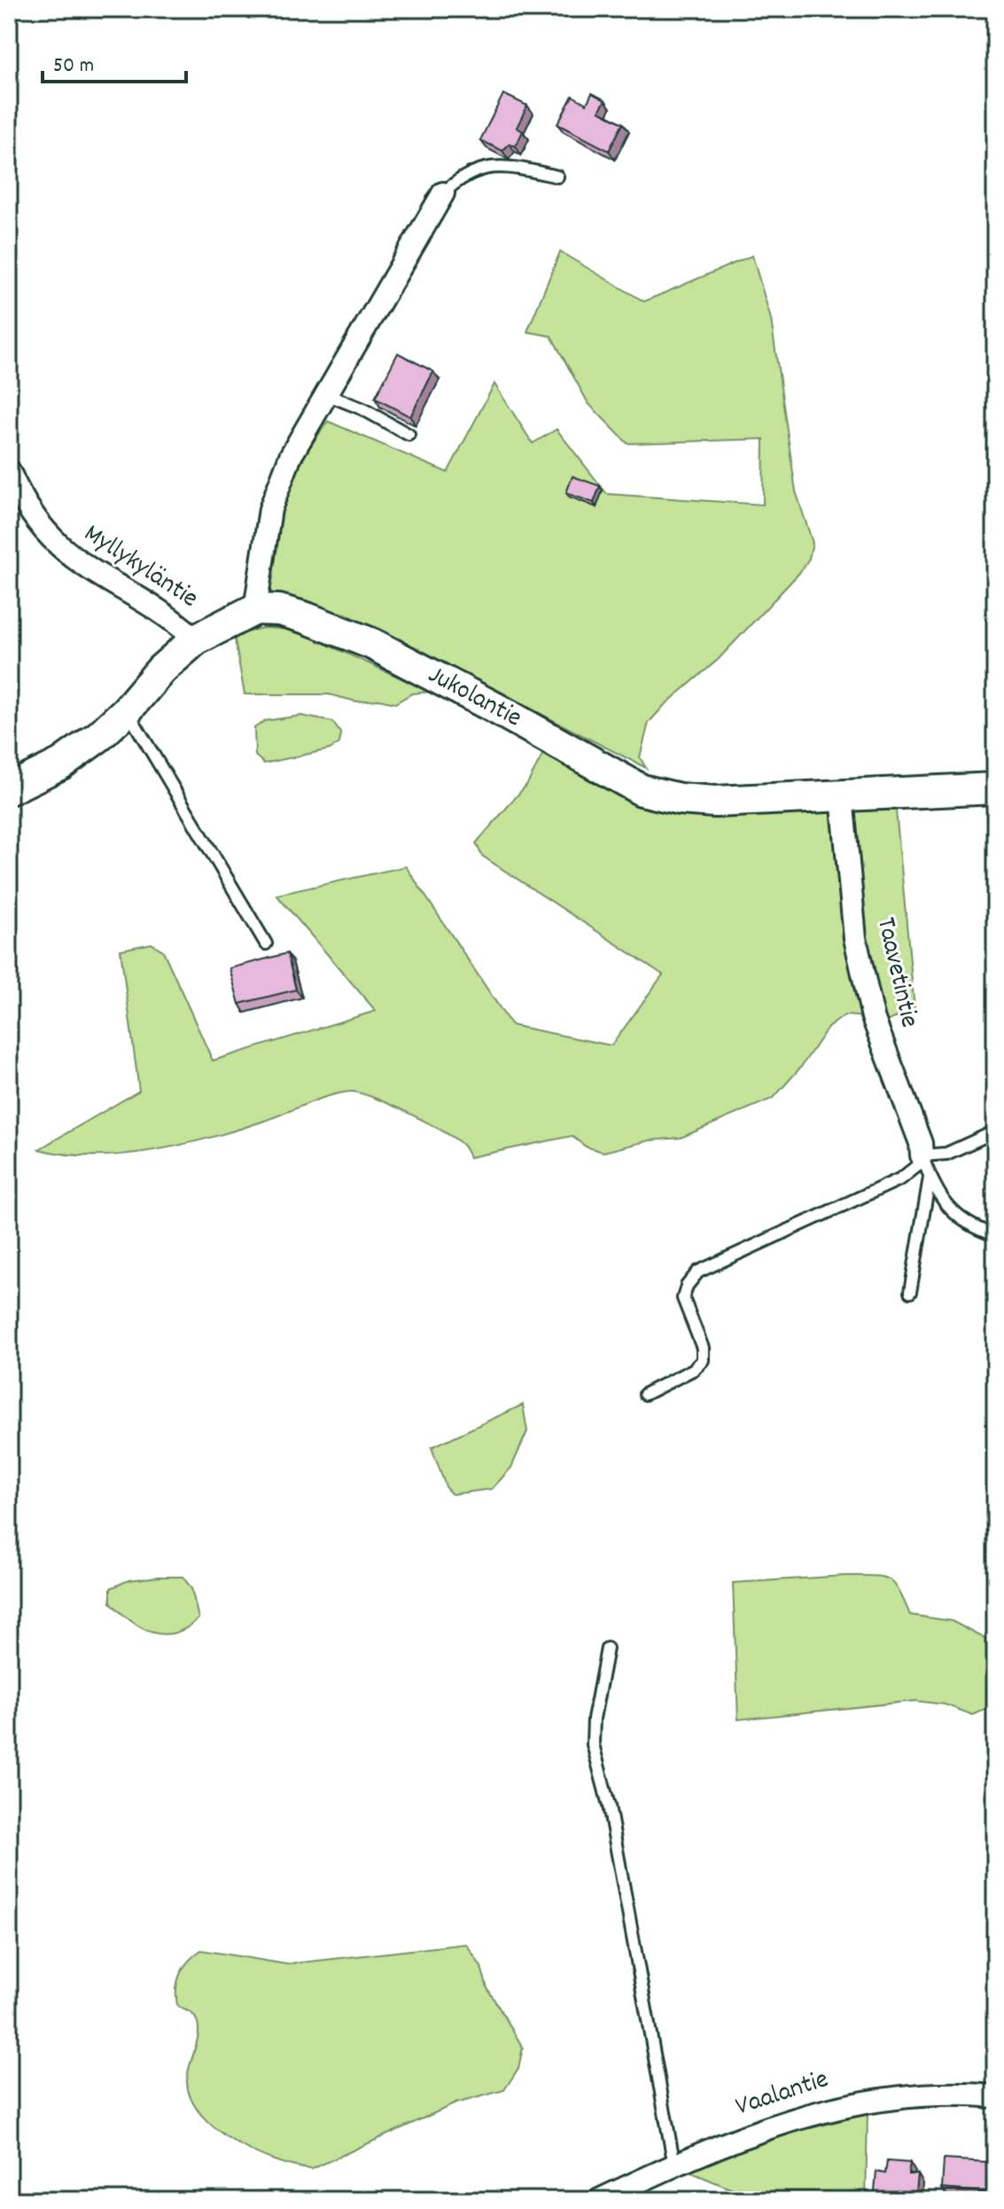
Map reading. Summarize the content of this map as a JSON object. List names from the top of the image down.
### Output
{
  "streets": {
    "street": [
      "Myllykyläntie",
      "Jukolantie",
      "Taavetintie",
      "Vaalantie"
    ]
  },
  "crossings": [
    ["Jukolantie", "Taavetintie"]
  ],
  "scale_bar": "50 m"
}
